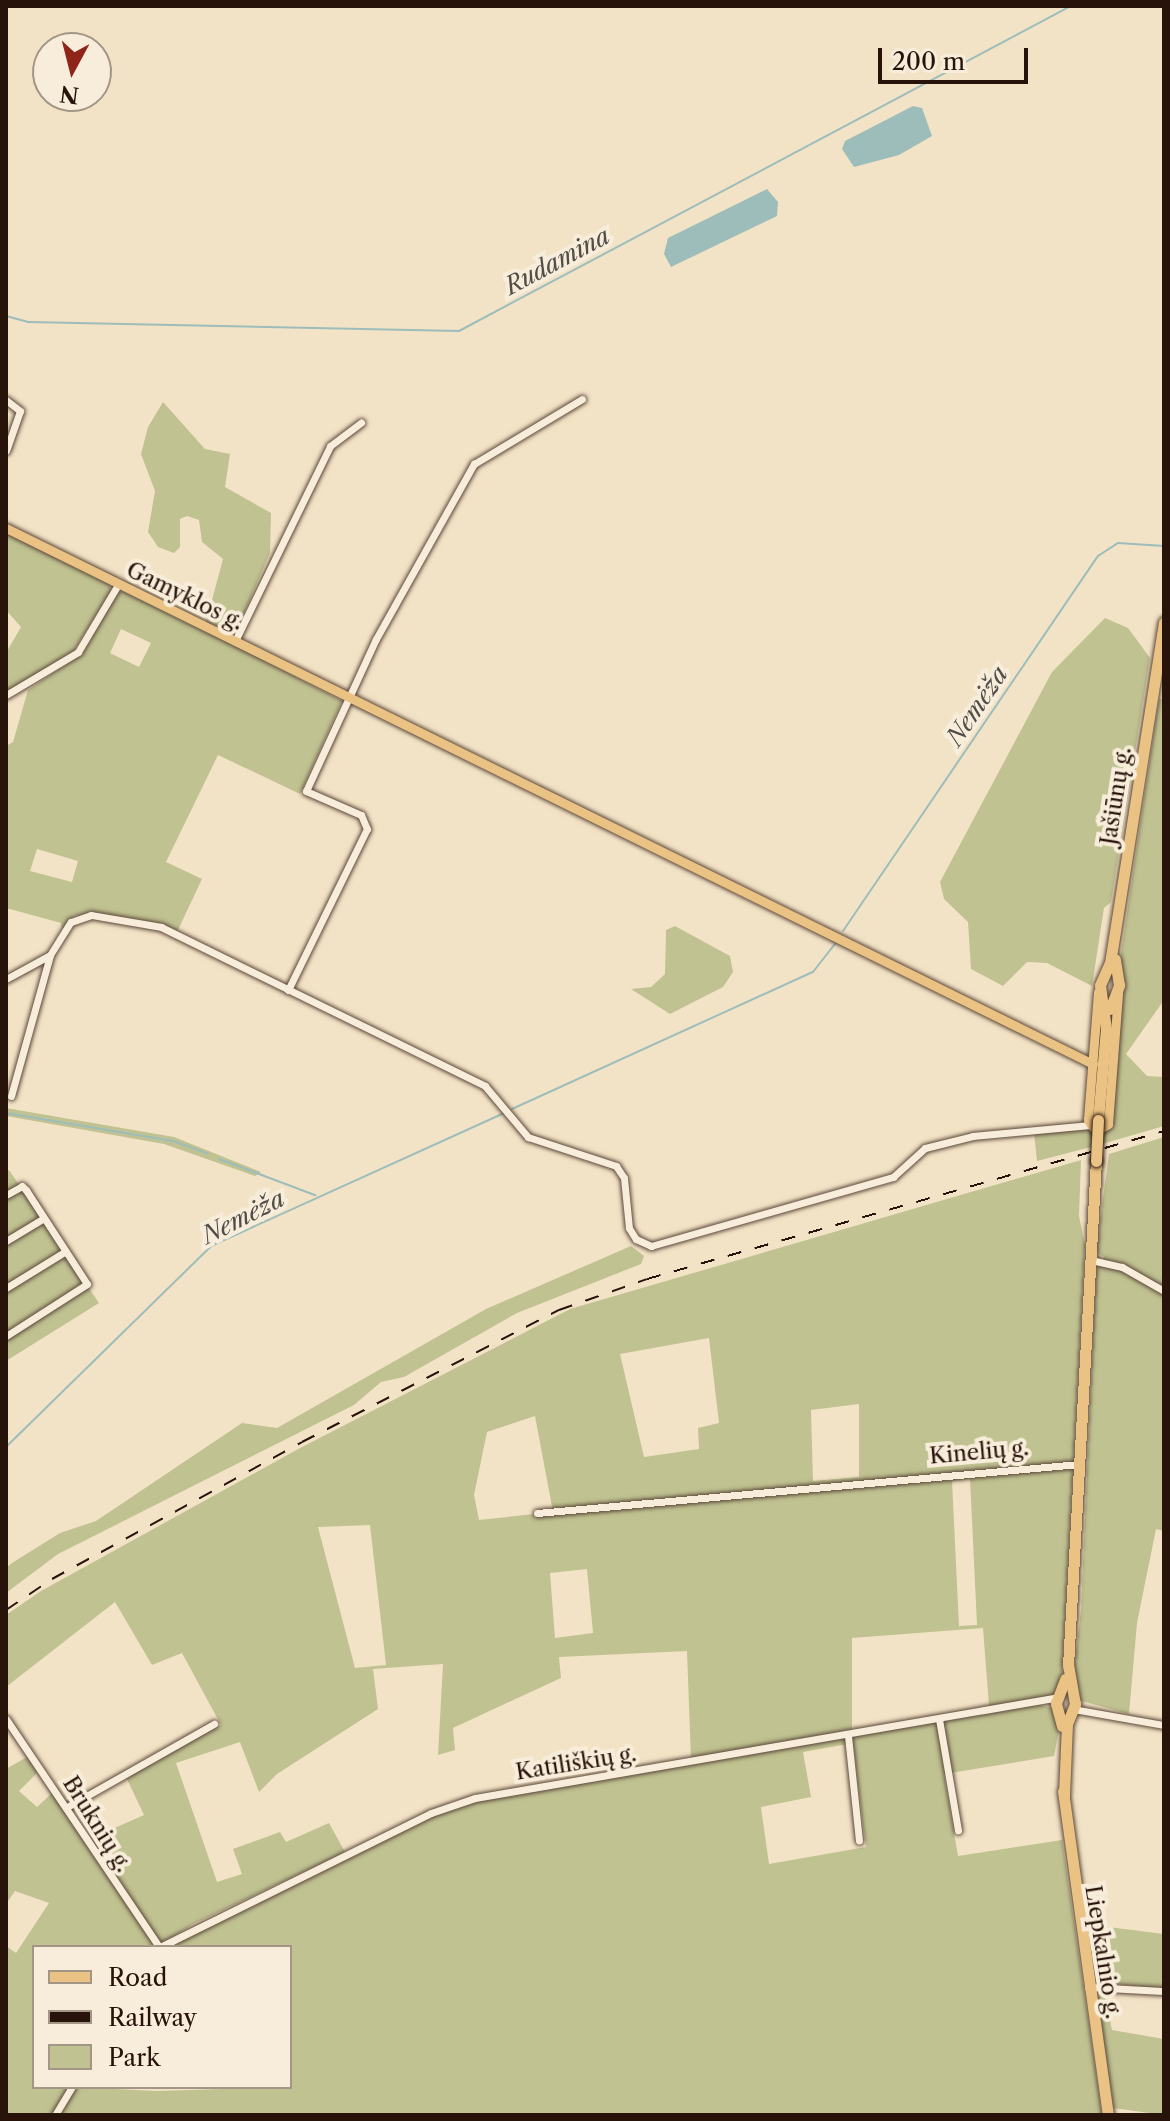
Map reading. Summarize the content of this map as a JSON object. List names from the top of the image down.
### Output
{
  "streets": {
    "highway": ["Jašiūnų g.", "Liepkalnio g."],
    "main road": ["Gamyklos g."],
    "street": ["Kinelių g.", "Katiliškių g.", "Bruknių g."]
  },
  "crossings": [
    ["Jašiūnų g.", "Liepkalnio g."],
    ["Kinelių g.", "Liepkalnio g."],
    ["Katiliškių g.", "Liepkalnio g."]
  ],
  "water": ["Rudamina", "Nemėža"],
  "legend": ["Road", "Railway", "Park"],
  "scale_bar": "200 m",
  "north": "bottom"
}
